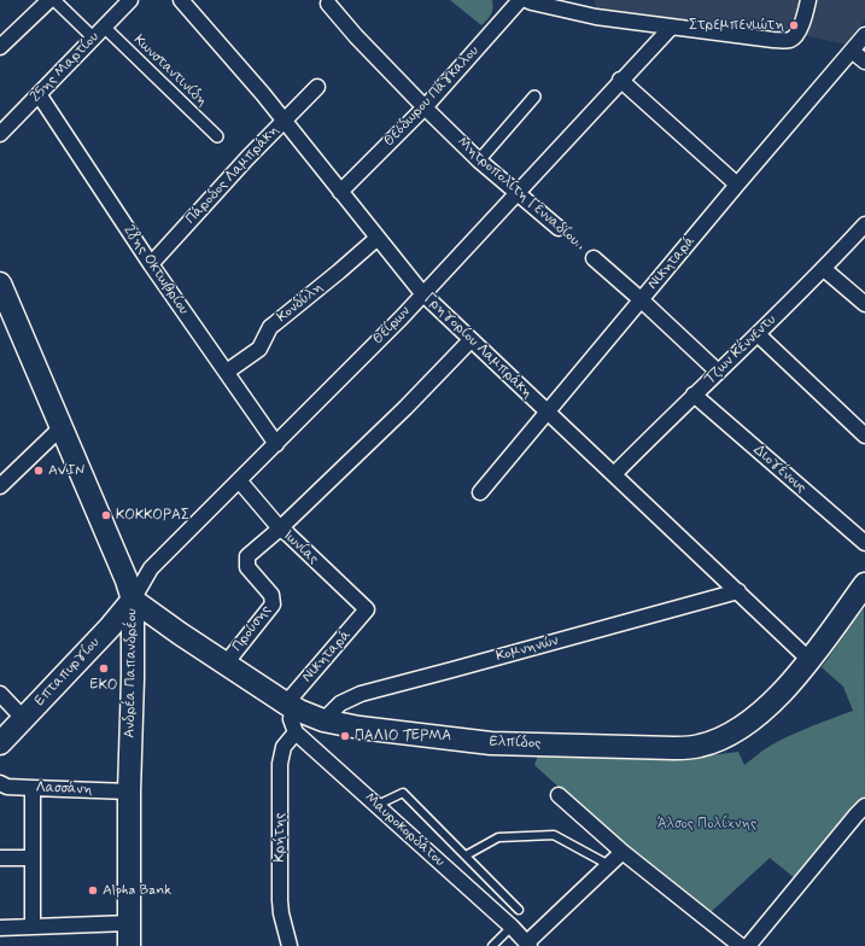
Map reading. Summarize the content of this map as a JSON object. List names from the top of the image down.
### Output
{
  "streets": {
    "main road": ["Επταπυργίου", "Ανδρέα Παπανδρέου", "Ελπίδος"],
    "street": [
      "25ης Μαρτίου",
      "Κωνσταντινίδη",
      "Θεόδωρου Πάγκαλου",
      "Πάροδος Λαμπράκη",
      "Μητροπολίτη Γενναδίου",
      "Νικηταρά",
      "28ης Οκτωβρίου",
      "Κονδύλη",
      "Θείρων",
      "Γρηγορίου Λαμπράκη",
      "Τζων Κέννεντυ",
      "Διογένους",
      "Ιωνίας",
      "Προύσης",
      "Κομνηνών",
      "Λασσάνη",
      "Μαυροκορδάτου",
      "Κρήτης"
    ]
  },
  "crossings": [
    ["25ης Μαρτίου", "Κωνσταντινίδη"],
    ["25ης Μαρτίου", "28ης Οκτωβρίου"],
    ["Θεόδωρου Πάγκαλου", "Μητροπολίτη Γενναδίου"],
    ["Θεόδωρου Πάγκαλου", "Γρηγορίου Λαμπράκη"],
    ["Πάροδος Λαμπράκη", "28ης Οκτωβρίου"],
    ["Πάροδος Λαμπράκη", "Γρηγορίου Λαμπράκη"],
    ["Μητροπολίτη Γενναδίου", "Θείρων"],
    ["Νικηταρά", "Γρηγορίου Λαμπράκη"],
    ["Νικηταρά", "Ιωνίας"],
    ["Νικηταρά", "Ελπίδος"],
    ["28ης Οκτωβρίου", "Κονδύλη"],
    ["28ης Οκτωβρίου", "Θείρων"],
    ["Κονδύλη", "Γρηγορίου Λαμπράκη"],
    ["Θείρων", "Γρηγορίου Λαμπράκη"],
    ["Θείρων", "Ιωνίας"],
    ["Θείρων", "Επταπυργίου"],
    ["Θείρων", "Ανδρέα Παπανδρέου"],
    ["Θείρων", "Ελπίδος"],
    ["Γρηγορίου Λαμπράκη", "Τζων Κέννεντυ"],
    ["Γρηγορίου Λαμπράκη", "Κομνηνών"],
    ["Γρηγορίου Λαμπράκη", "Ελπίδος"],
    ["Τζων Κέννεντυ", "Διογένους"],
    ["Ιωνίας", "Προύσης"],
    ["Προύσης", "Ελπίδος"],
    ["Κομνηνών", "Ελπίδος"],
    ["Επταπυργίου", "Ανδρέα Παπανδρέου"],
    ["Επταπυργίου", "Ελπίδος"],
    ["Ανδρέα Παπανδρέου", "Ελπίδος"],
    ["Ανδρέα Παπανδρέου", "Λασσάνη"],
    ["Μαυροκορδάτου", "Κρήτης"]
  ],
  "parks": ["Άλσος Πολίχνης"],
  "places": [
    "Στρεμπενιώτη",
    "AVIN",
    "ΚΟΚΚΟΡΑΣ",
    "ΕΚΟ",
    "ΠΑΛΙΟ ΤΕΡΜΑ",
    "Alpha Bank"
  ]
}
